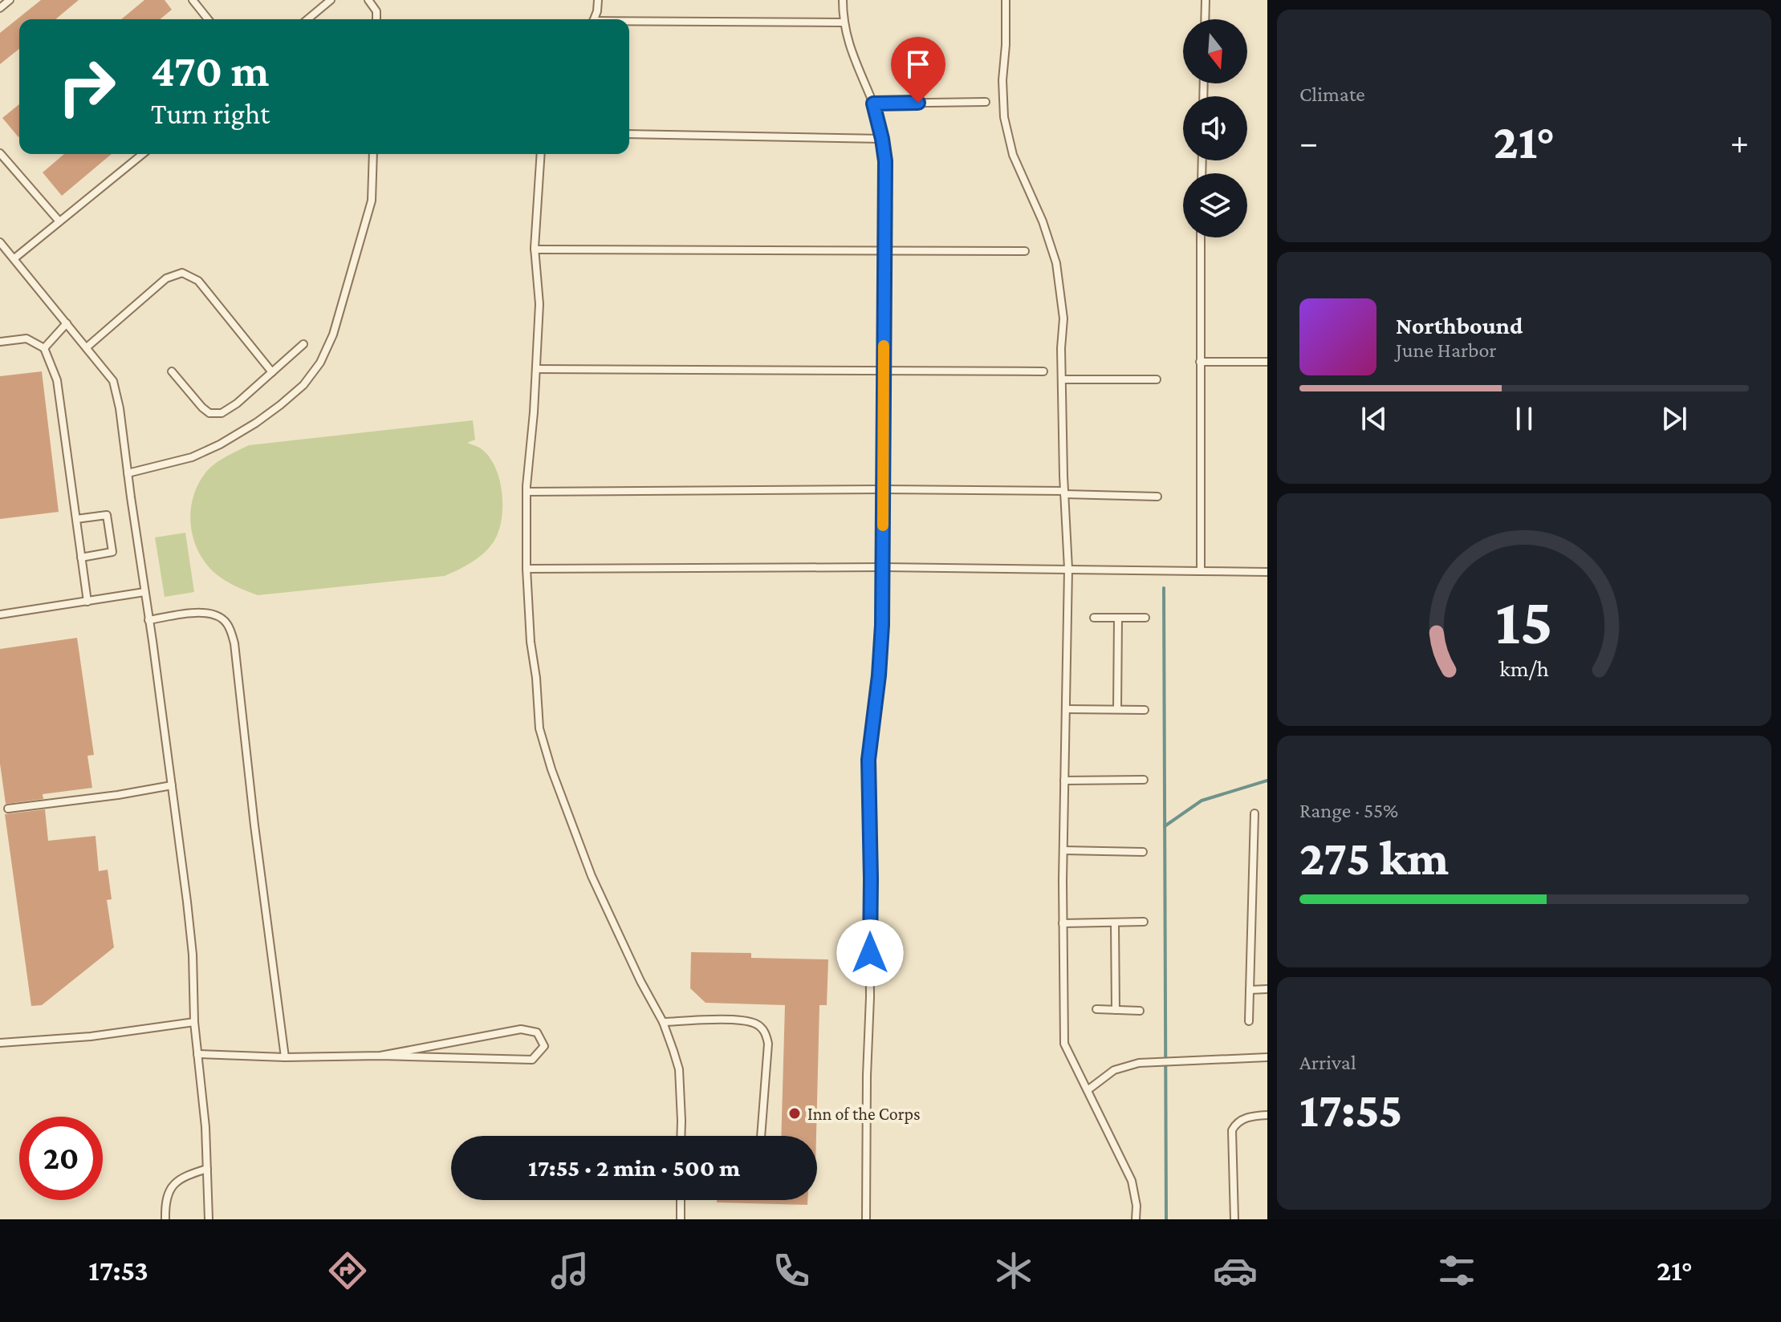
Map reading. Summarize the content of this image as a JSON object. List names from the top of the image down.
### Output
{
  "places": ["Inn of the Corps"],
  "north": "bottom",
  "page": {
    "tile": [
      "Climate",
      ["Range · 55%", "275 km"],
      ["Arrival", "17:55"]
    ],
    "turn": ["470 m", "Turn right"],
    "heat": ["−", "21°", "+"],
    "song": ["Northbound", "June Harbor"],
    "limit": "20",
    "trip": "17:55 · 2 min · 500 m",
    "tabs": ["17:53", "21°"],
    "gauge": ["15", "km/h"]
  }
}
